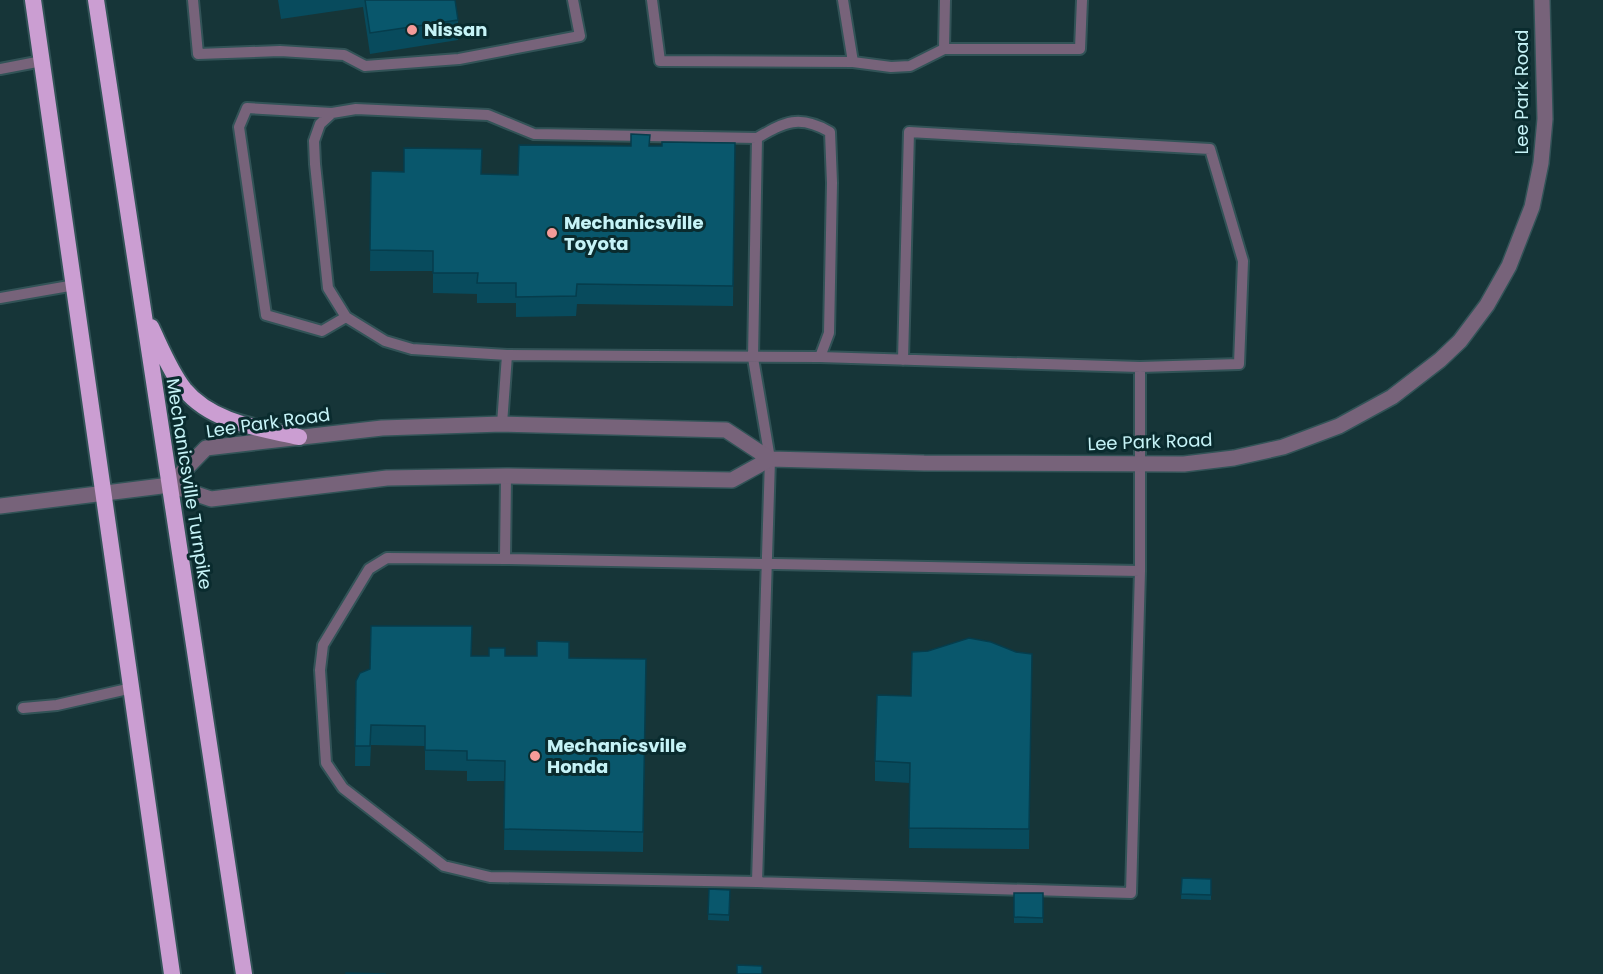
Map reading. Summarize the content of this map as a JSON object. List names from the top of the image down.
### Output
{
  "streets": {
    "highway": ["Mechanicsville Turnpike"],
    "street": ["Lee Park Road"]
  },
  "crossings": [
    ["Lee Park Road", "Mechanicsville Turnpike"]
  ],
  "places": ["Nissan", "Mechanicsville Toyota", "Mechanicsville Honda"]
}
